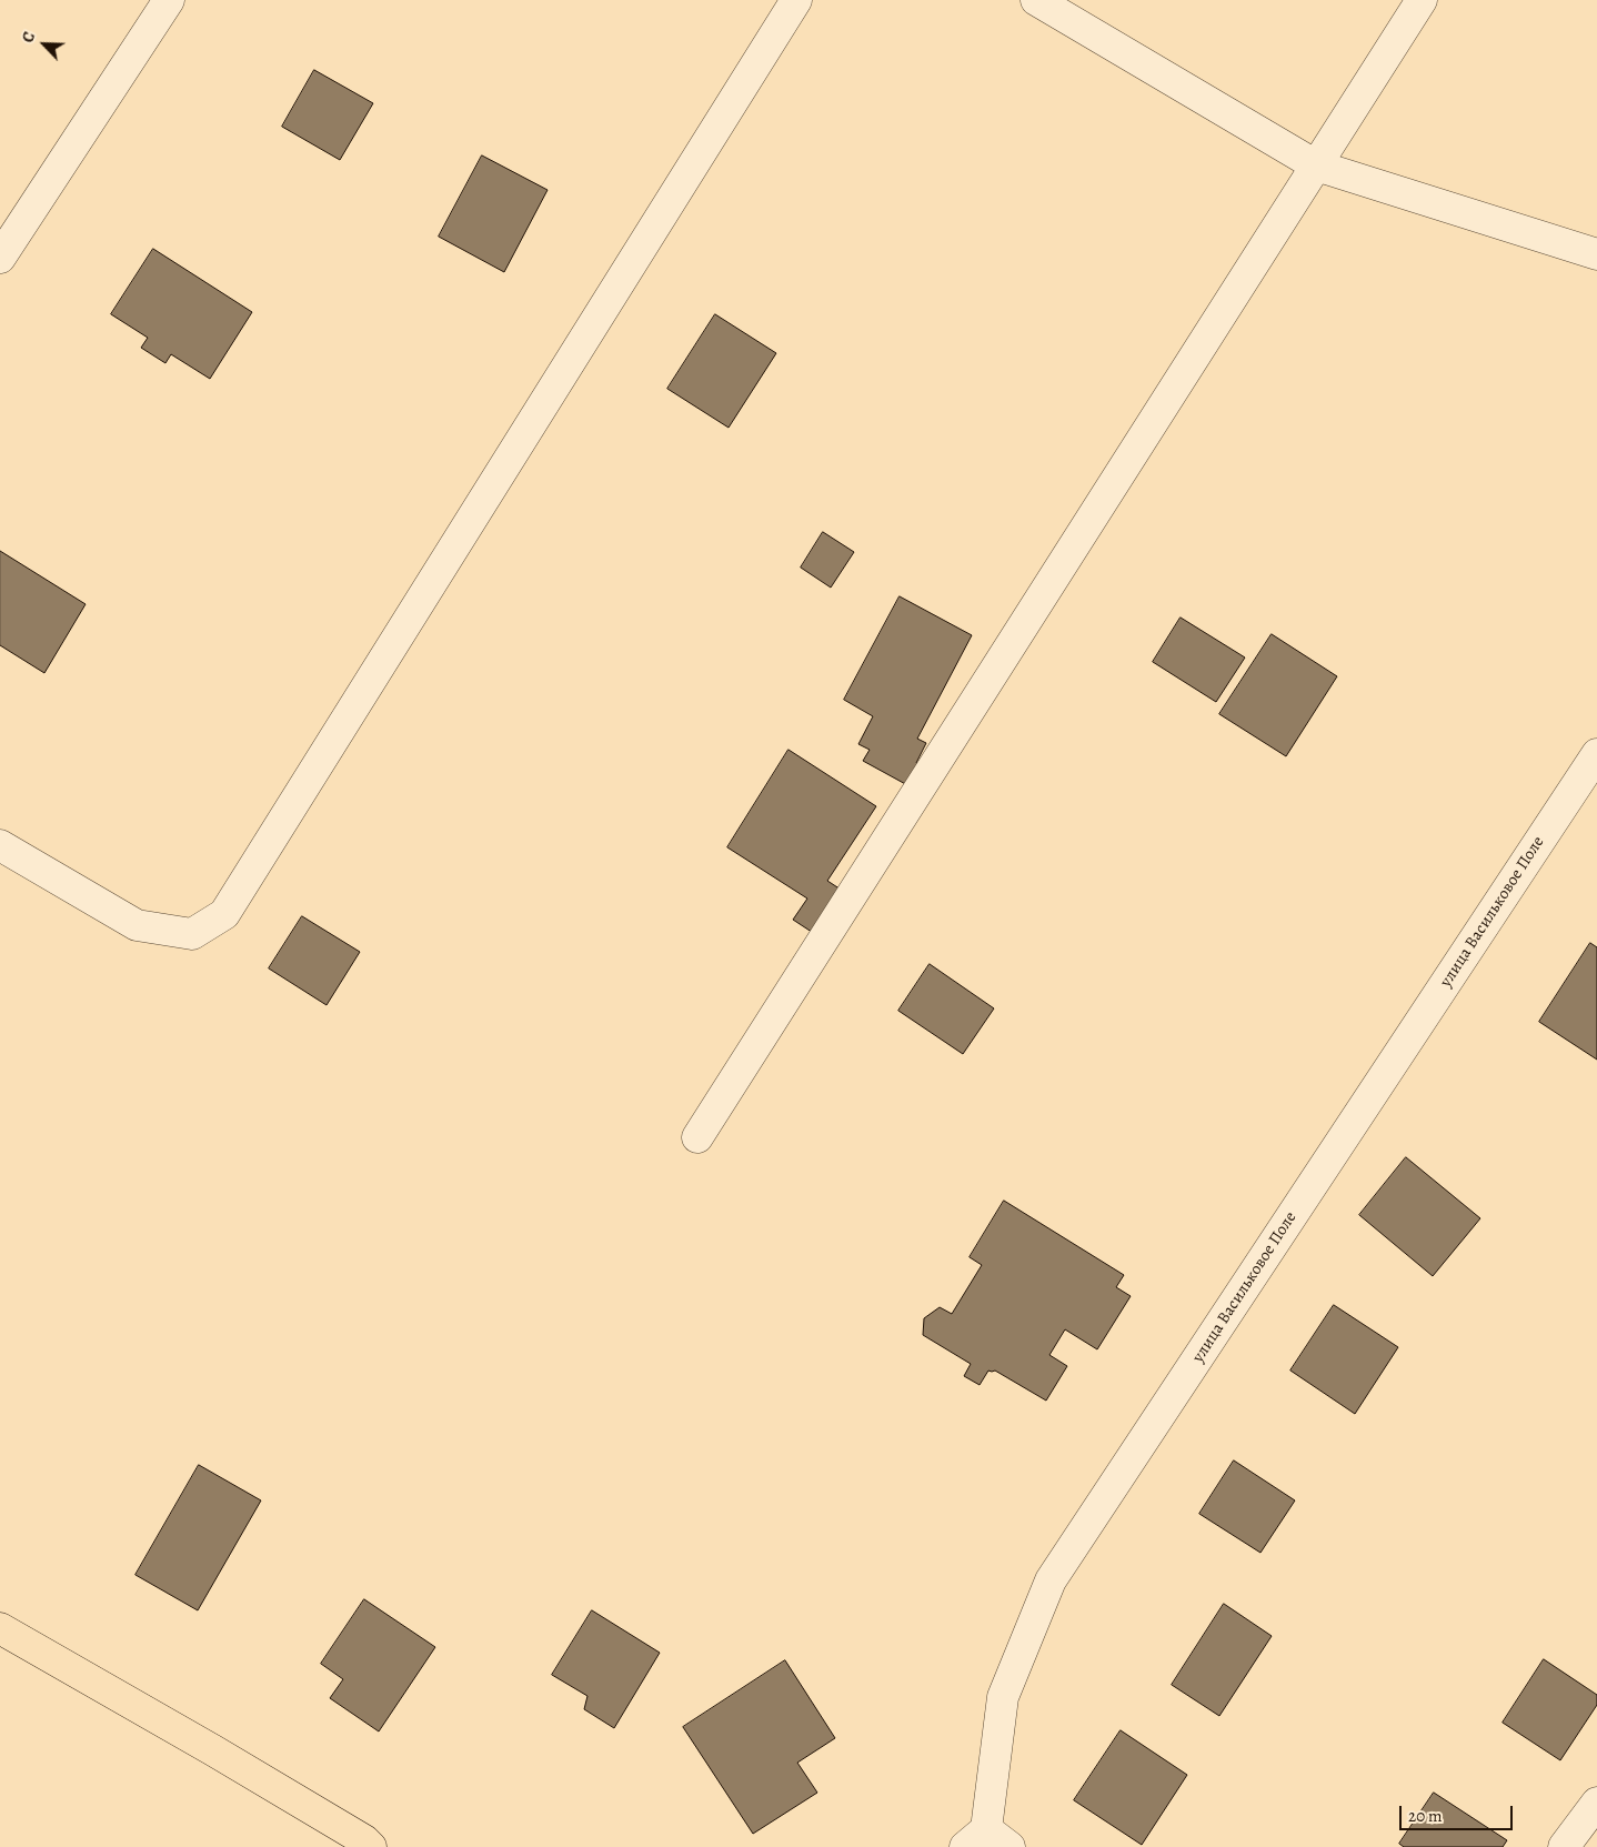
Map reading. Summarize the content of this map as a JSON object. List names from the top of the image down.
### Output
{
  "streets": {
    "street": ["улица Васильковое Поле"]
  },
  "scale_bar": "20 m",
  "north": "top left"
}
